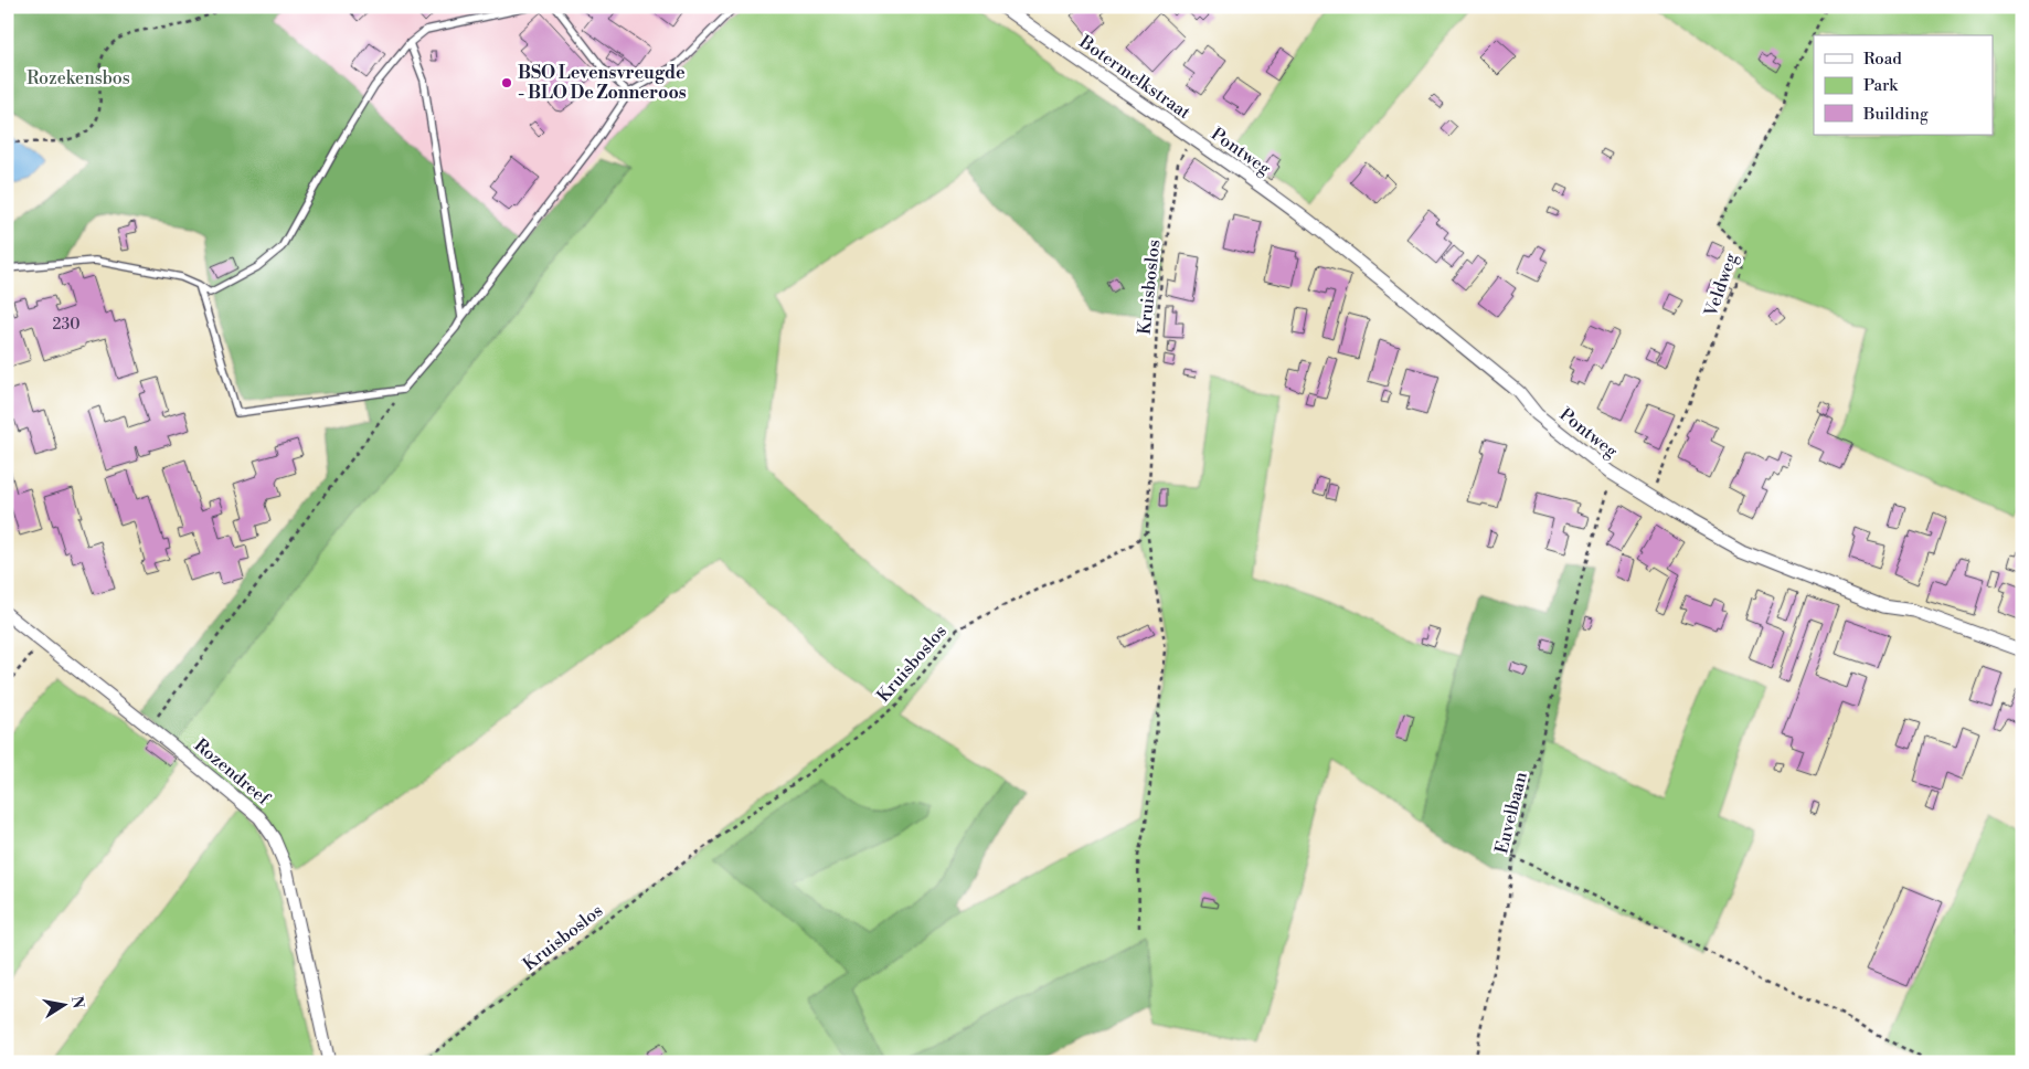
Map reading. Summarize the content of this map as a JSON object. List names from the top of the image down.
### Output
{
  "streets": {
    "street": ["Botermelkstraat", "Pontweg", "Rozendreef"],
    "path": ["Veldweg", "Kruisboslos", "Euvelbaan"]
  },
  "crossings": [
    ["Botermelkstraat", "Pontweg"],
    ["Botermelkstraat", "Kruisboslos"],
    ["Pontweg", "Veldweg"],
    ["Pontweg", "Kruisboslos"],
    ["Pontweg", "Euvelbaan"]
  ],
  "parks": ["Rozekensbos"],
  "places": ["BSO Levensvreugde - BLO De Zonneroos"],
  "house_numbers": ["230"],
  "legend": ["Road", "Park", "Building"],
  "north": "right"
}
